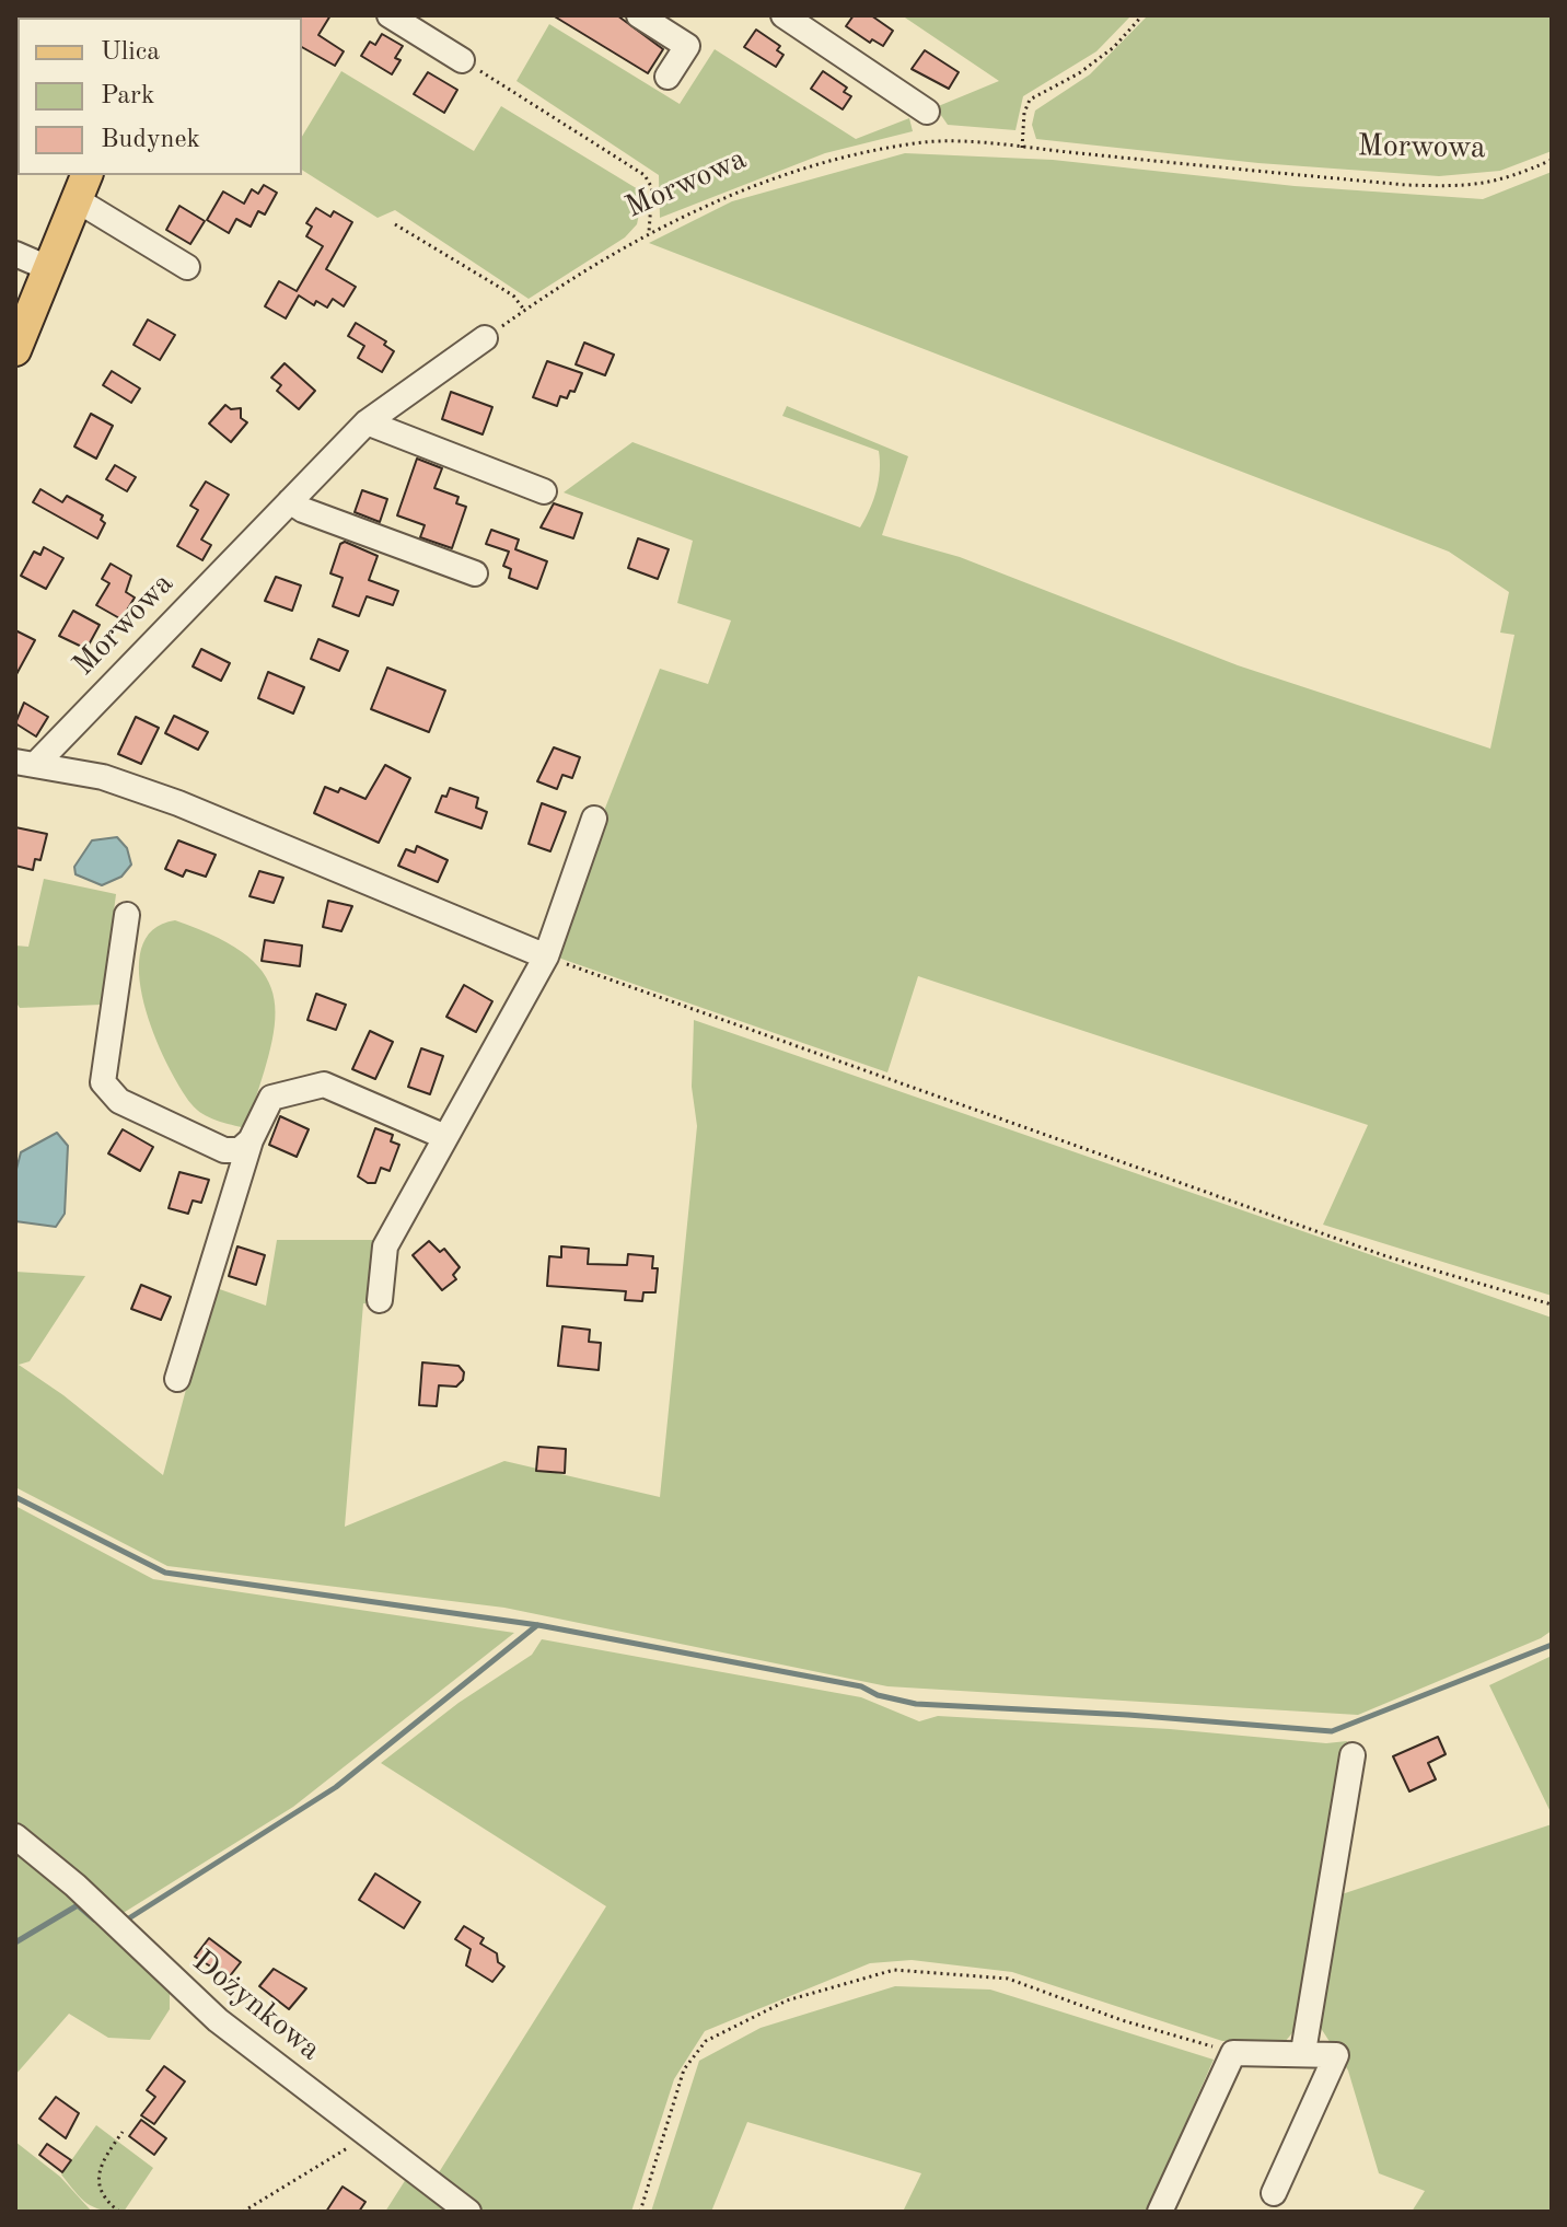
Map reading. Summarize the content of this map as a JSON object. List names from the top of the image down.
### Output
{
  "streets": {
    "street": ["Morwowa", "Dożynkowa"]
  },
  "legend": ["Ulica", "Park", "Budynek"]
}
